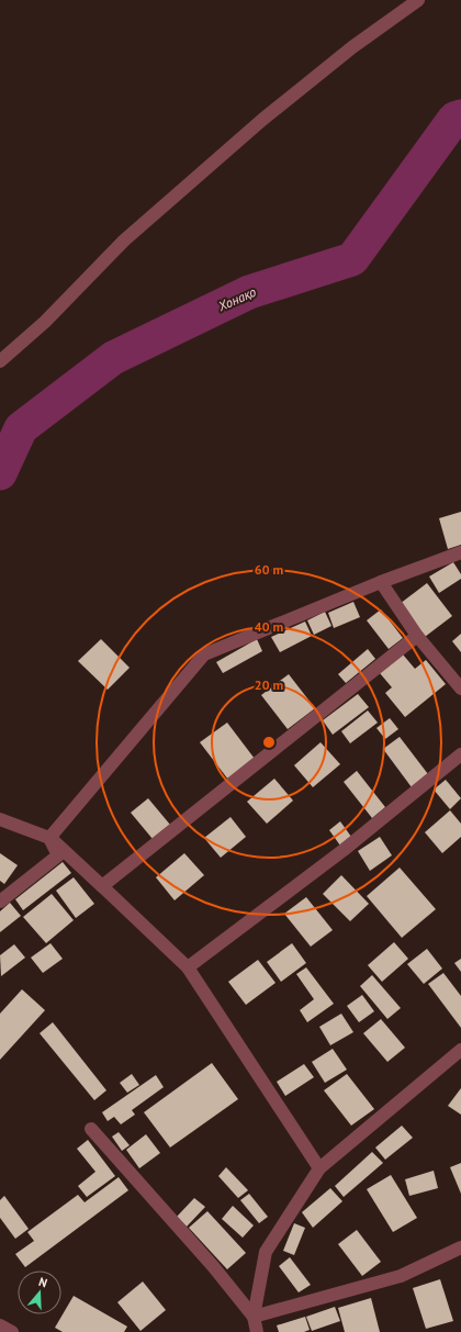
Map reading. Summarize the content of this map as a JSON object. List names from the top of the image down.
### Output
{
  "water": ["Хонақо"],
  "north": "top",
  "rings": ["60 m", "40 m", "20 m"]
}
